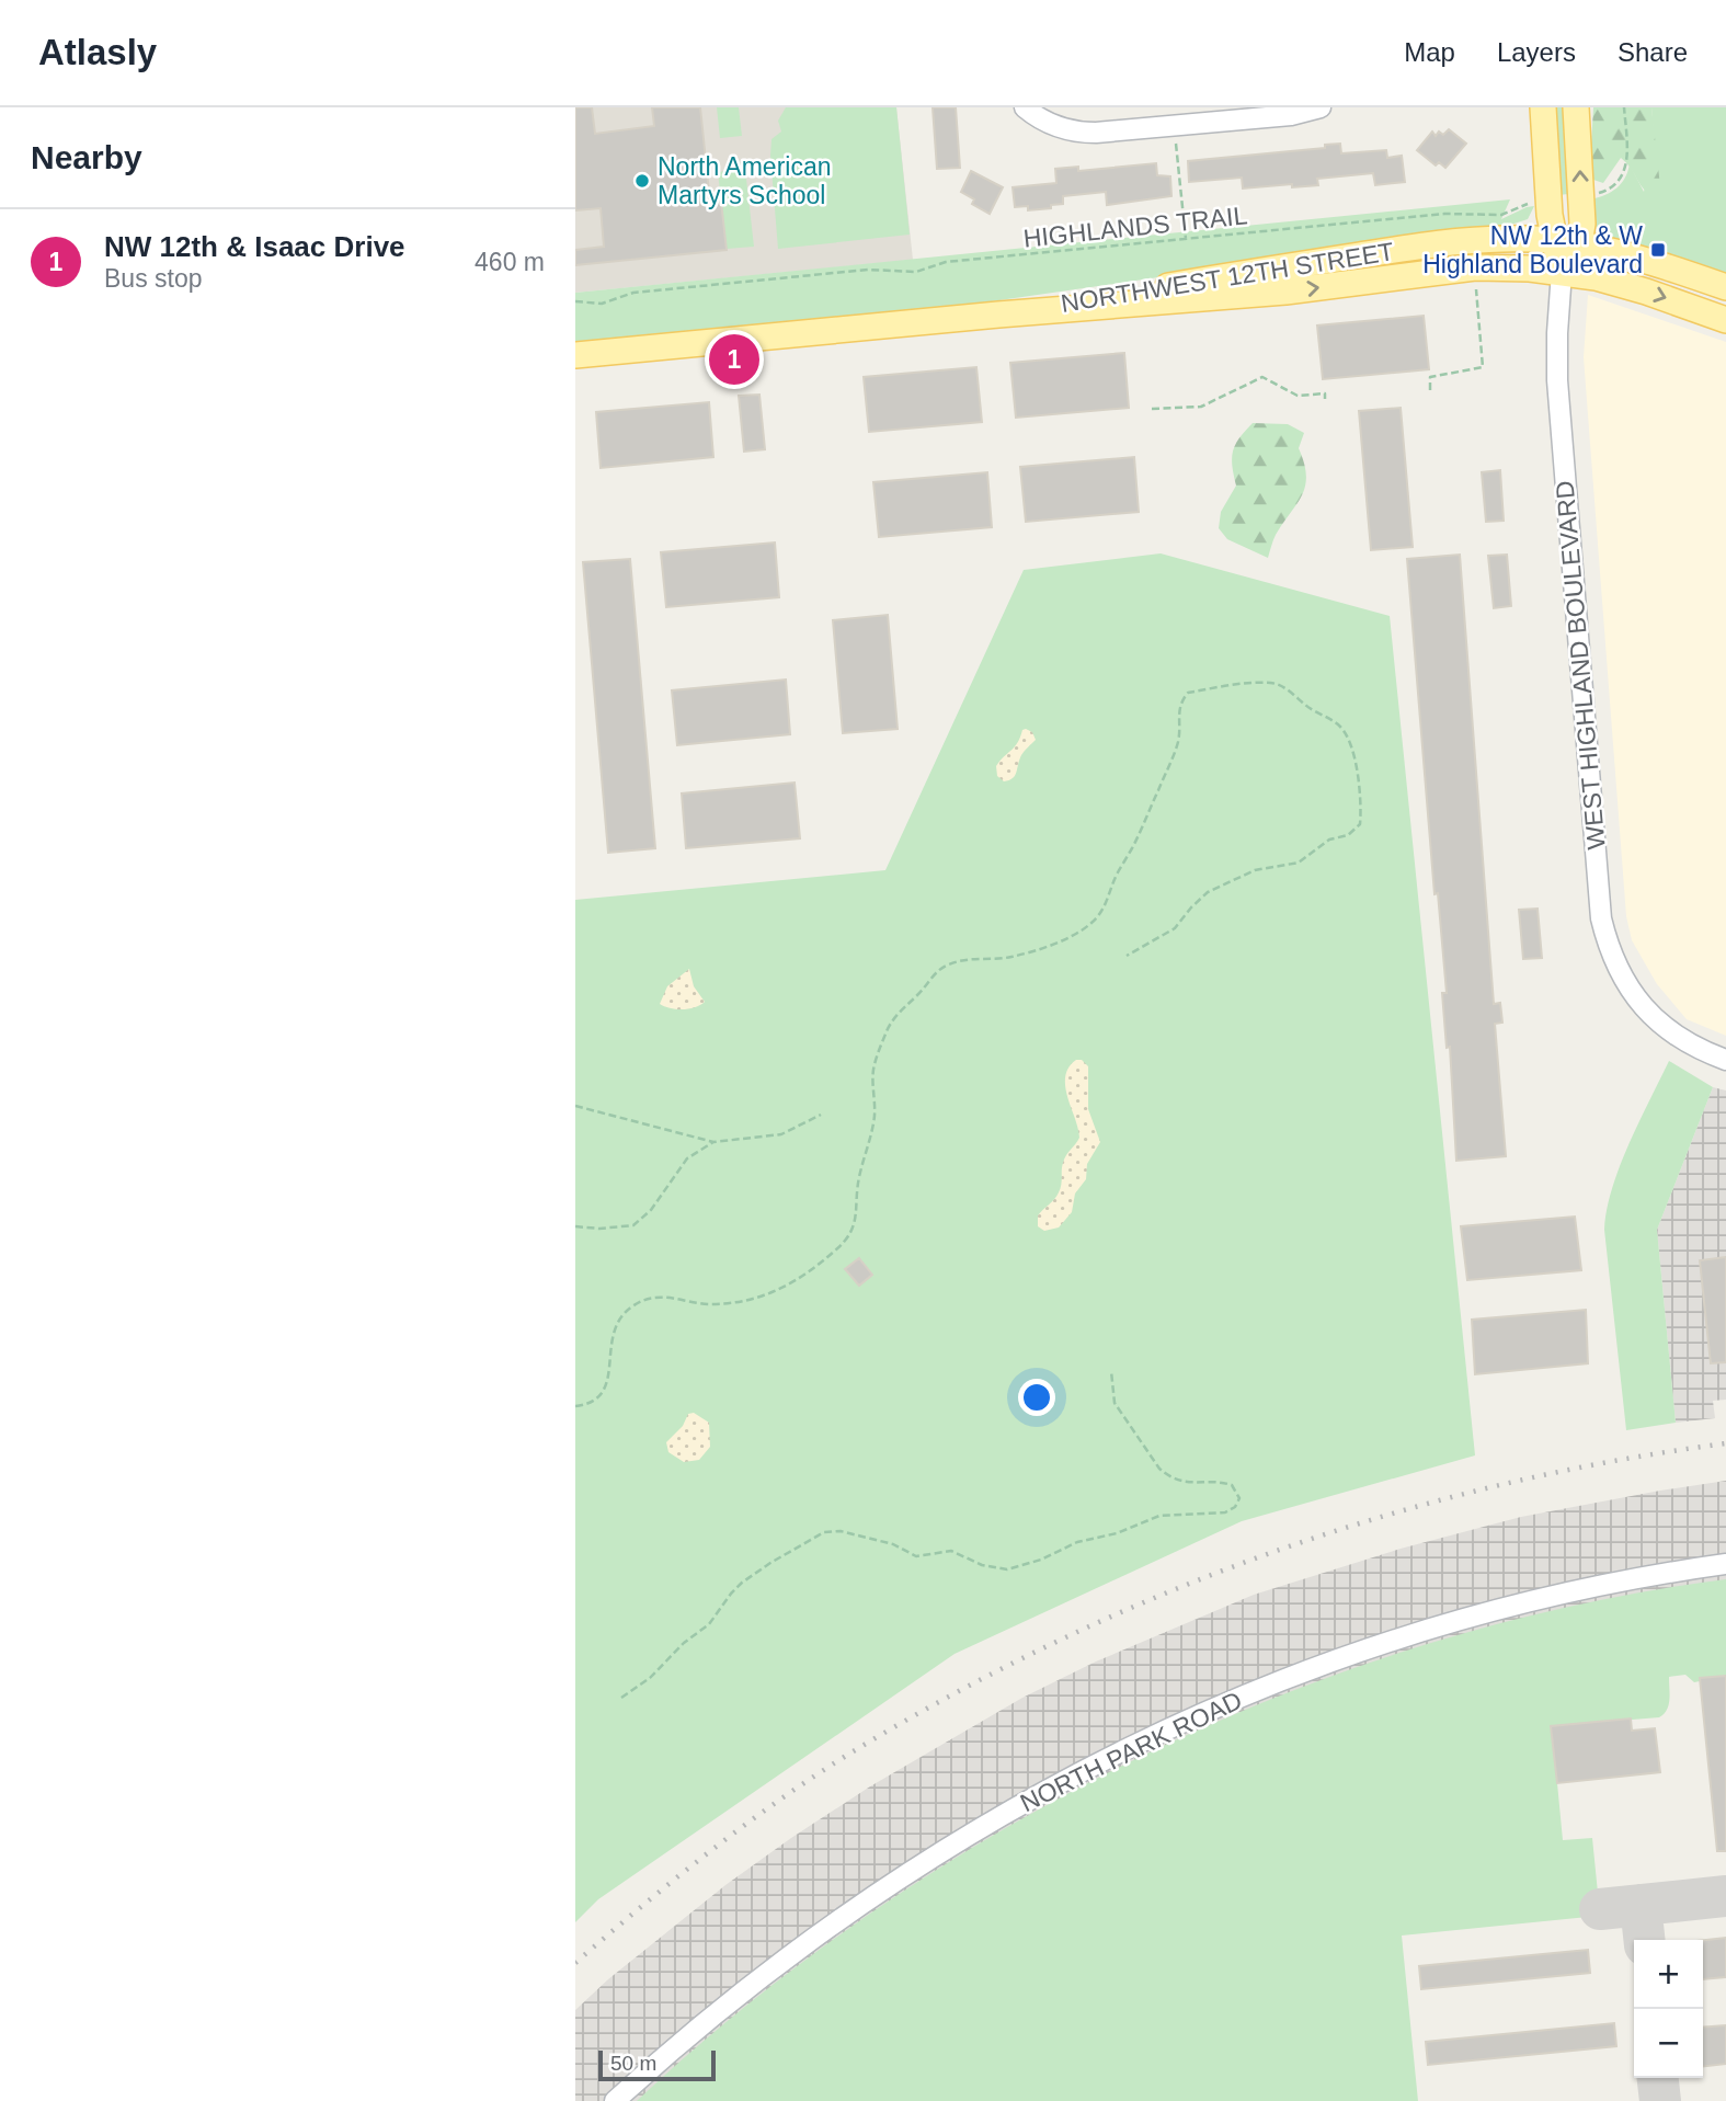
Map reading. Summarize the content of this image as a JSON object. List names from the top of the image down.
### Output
{
  "streets": {
    "main road": ["NORTHWEST 12TH STREET", "WEST HIGHLAND BOULEVARD"],
    "street": ["NORTH PARK ROAD"],
    "path": ["HIGHLANDS TRAIL"]
  },
  "crossings": [
    ["HIGHLANDS TRAIL", "WEST HIGHLAND BOULEVARD"],
    ["NORTHWEST 12TH STREET", "WEST HIGHLAND BOULEVARD"]
  ],
  "places": {
    "other": ["North American Martyrs School"],
    "transit": ["NW 12th & W Highland Boulevard"]
  },
  "scale_bar": "50 m",
  "page": {
    "header": "Atlasly",
    "nav": ["Map", "Layers", "Share"],
    "heading": "Nearby",
    "list": [
      {
        "mark": "1",
        "name": "NW 12th & Isaac Drive",
        "note": "Bus stop",
        "value": "460 m"
      }
    ],
    "pins": "1",
    "map_buttons": ["+", "−"],
    "scale": "50 m"
  }
}
